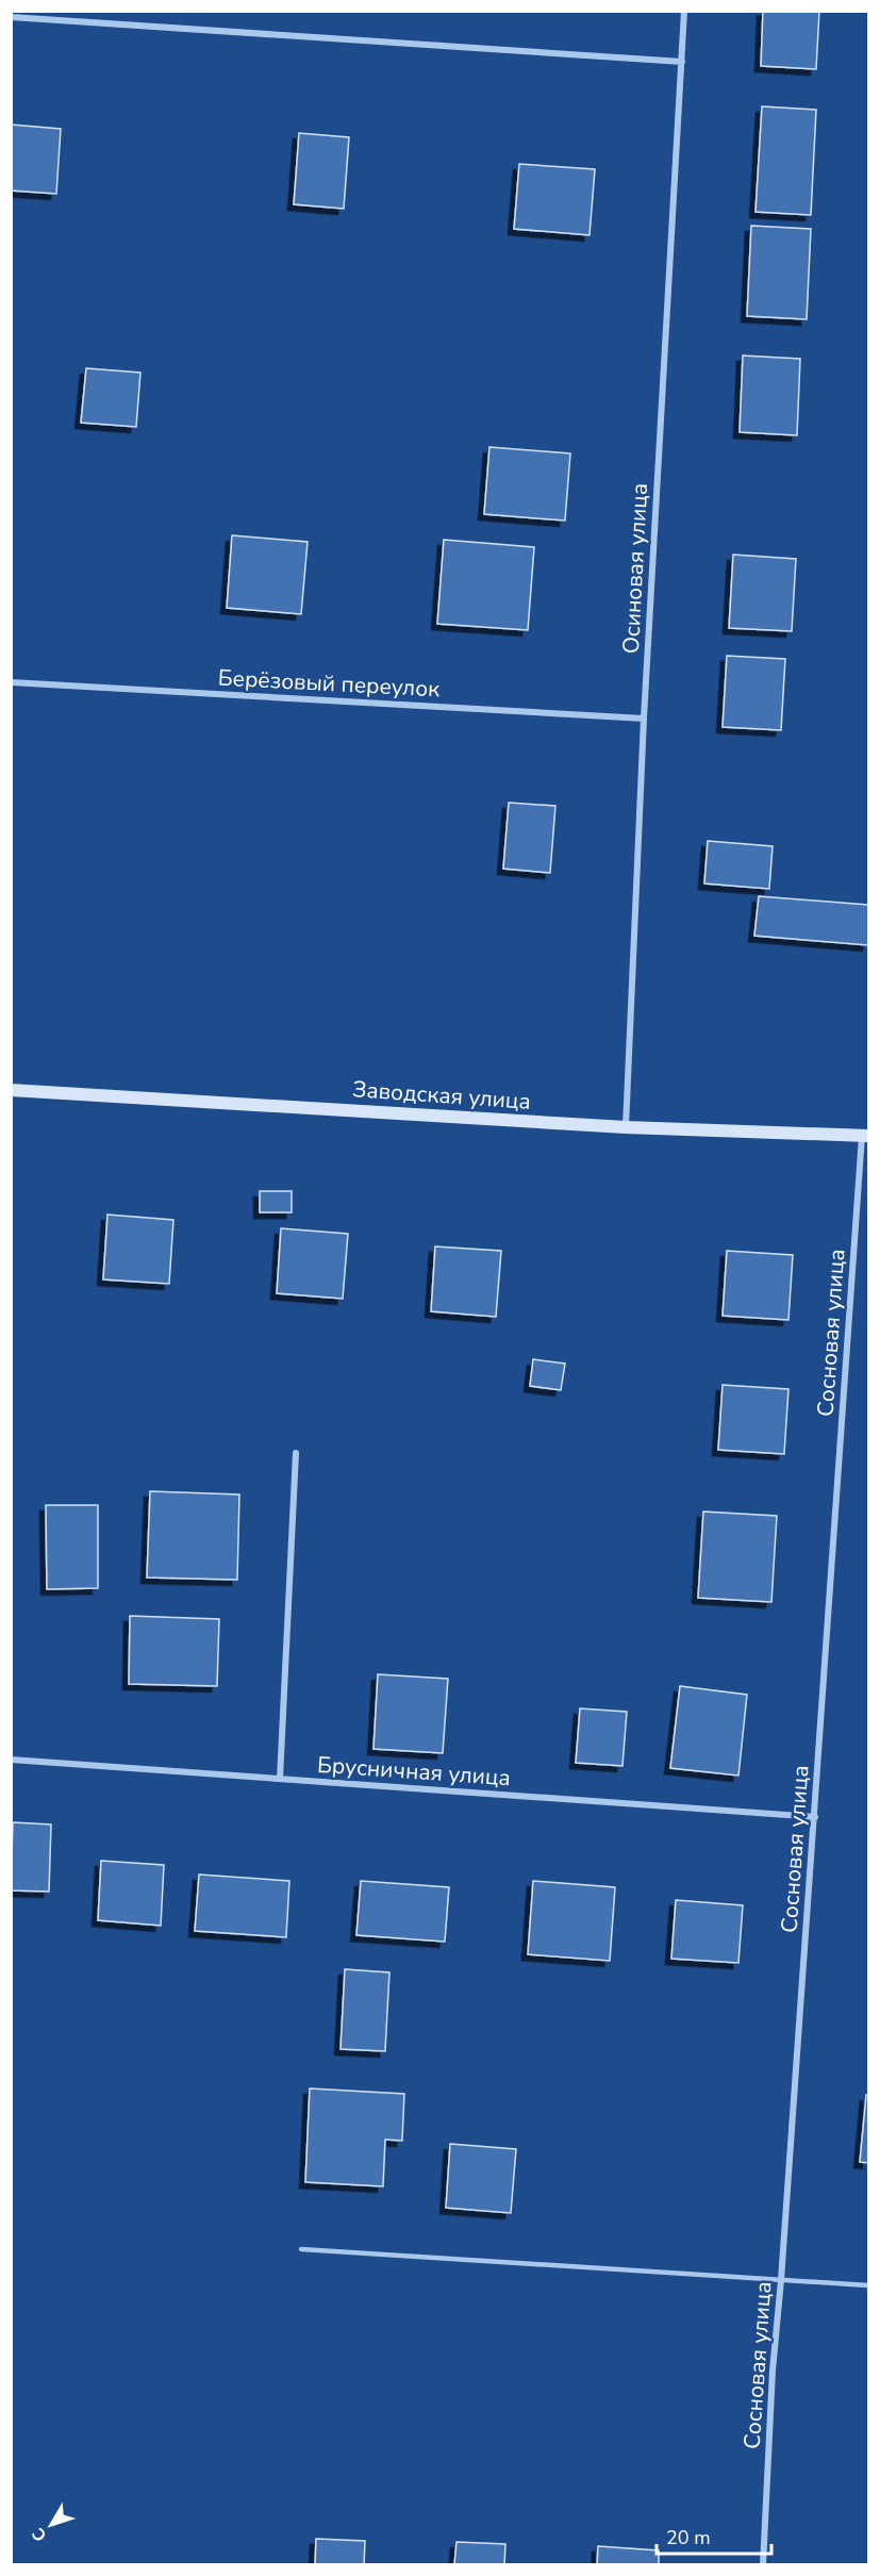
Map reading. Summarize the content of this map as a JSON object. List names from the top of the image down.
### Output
{
  "streets": {
    "street": [
      "Осиновая улица",
      "Берёзовый переулок",
      "Заводская улица",
      "Сосновая улица",
      "Брусничная улица"
    ]
  },
  "crossings": [
    ["Осиновая улица", "Берёзовый переулок"],
    ["Осиновая улица", "Заводская улица"],
    ["Заводская улица", "Сосновая улица"],
    ["Сосновая улица", "Брусничная улица"]
  ],
  "scale_bar": "20 m",
  "north": "bottom left"
}
